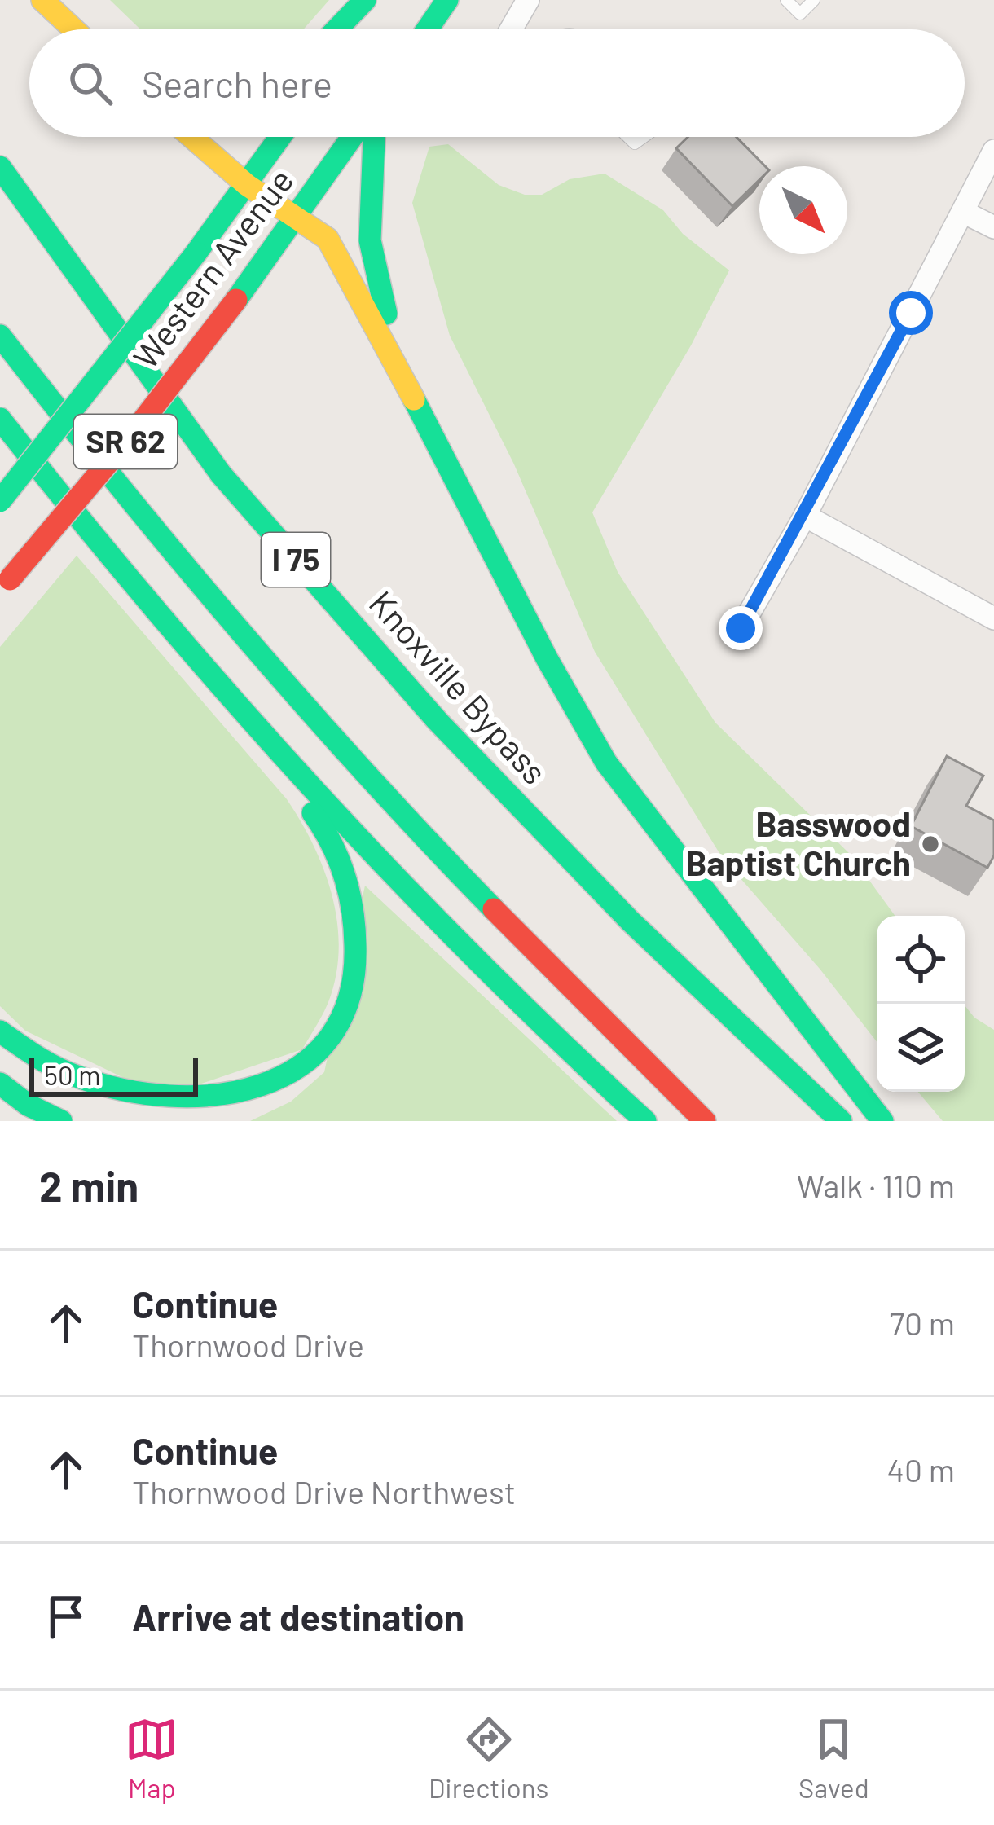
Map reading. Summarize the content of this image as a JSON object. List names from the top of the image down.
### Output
{
  "streets": {
    "main road": [
      "Western Avenue",
      "SR 62",
      "I 75",
      "Knoxville Bypass"
    ]
  },
  "places": ["Basswood Baptist Church"],
  "scale_bar": "50 m",
  "north": "bottom right",
  "page": {
    "search": "Search here",
    "scale": "50 m",
    "heading": ["2 min", "Walk · 110 m"],
    "list": [
      ["Continue", "Thornwood Drive", "70 m"],
      ["Continue", "Thornwood Drive Northwest", "40 m"],
      "Arrive at destination"
    ],
    "nav": ["Map", "Directions", "Saved"]
  }
}
